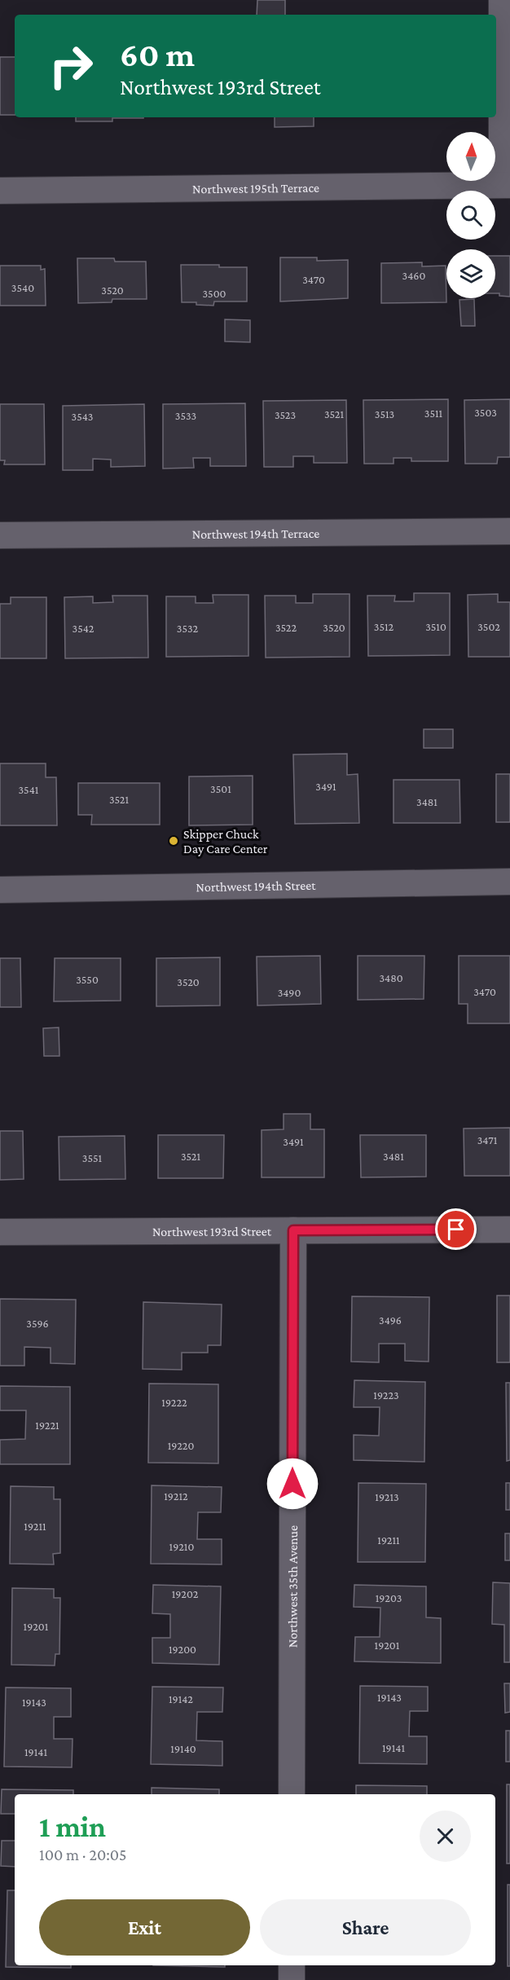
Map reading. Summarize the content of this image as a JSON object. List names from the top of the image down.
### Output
{
  "streets": {
    "street": [
      "Northwest 195th Terrace",
      "Northwest 194th Terrace",
      "Northwest 194th Street",
      "Northwest 193rd Street",
      "Northwest 35th Avenue"
    ]
  },
  "crossings": [
    ["Northwest 193rd Street", "Northwest 35th Avenue"]
  ],
  "places": ["Skipper Chuck Day Care Center"],
  "house_numbers": [
    "3460",
    "3470",
    "3540",
    "3520",
    "3500",
    "3503",
    "3511",
    "3521",
    "3513",
    "3523",
    "3533",
    "3543",
    "3512",
    "3510",
    "3502",
    "3522",
    "3520",
    "3542",
    "3532",
    "3491",
    "3501",
    "3541",
    "3521",
    "3481",
    "3480",
    "3550",
    "3520",
    "3470",
    "3490",
    "3471",
    "3491",
    "3521",
    "3481",
    "3551",
    "3496",
    "3596",
    "19223",
    "19222",
    "19221",
    "19220",
    "19212",
    "19213",
    "19211",
    "19211",
    "19210",
    "19202",
    "19203",
    "19201",
    "19201",
    "19200",
    "19143",
    "19142",
    "19143",
    "19141",
    "19140",
    "19141"
  ],
  "north": "top",
  "page": {
    "turn": ["60 m", "Northwest 193rd Street"],
    "heading": ["1 min", "100 m · 20:05"],
    "buttons": ["Exit", "Share"]
  }
}
